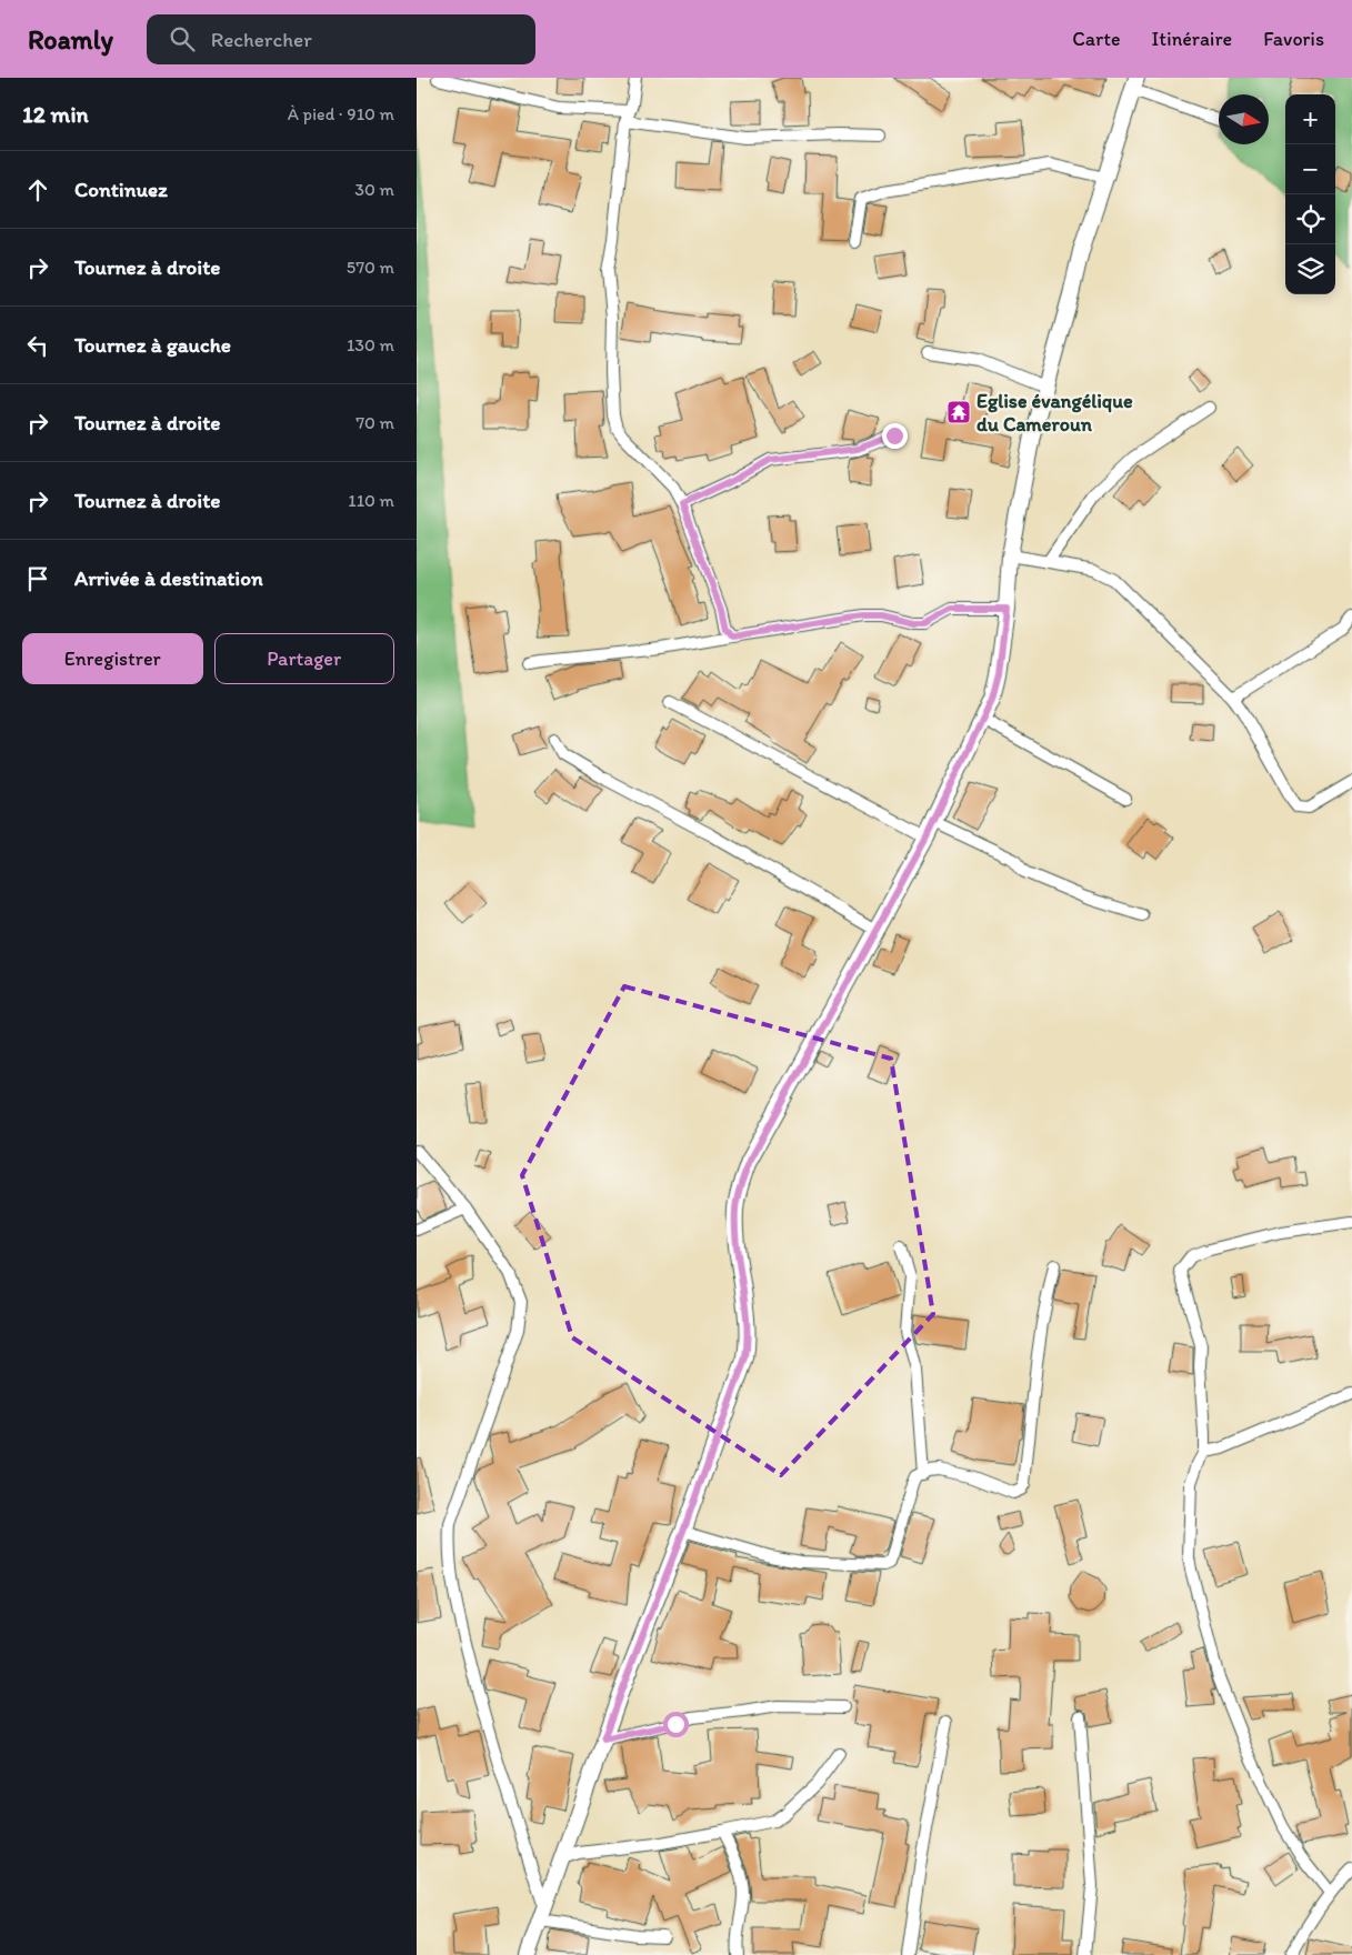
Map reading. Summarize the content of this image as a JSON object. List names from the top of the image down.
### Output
{
  "places": {
    "temple": ["Eglise évangélique du Cameroun"]
  },
  "north": "right",
  "page": {
    "header": "Roamly",
    "search": "Rechercher",
    "nav": ["Carte", "Itinéraire", "Favoris"],
    "heading": ["12 min", "À pied · 910 m"],
    "map_buttons": ["+", "−"],
    "list": [
      ["Continuez", "30 m"],
      ["Tournez à droite", "570 m"],
      ["Tournez à gauche", "130 m"],
      ["Tournez à droite", "70 m"],
      ["Tournez à droite", "110 m"],
      "Arrivée à destination"
    ],
    "buttons": ["Enregistrer", "Partager"]
  }
}
